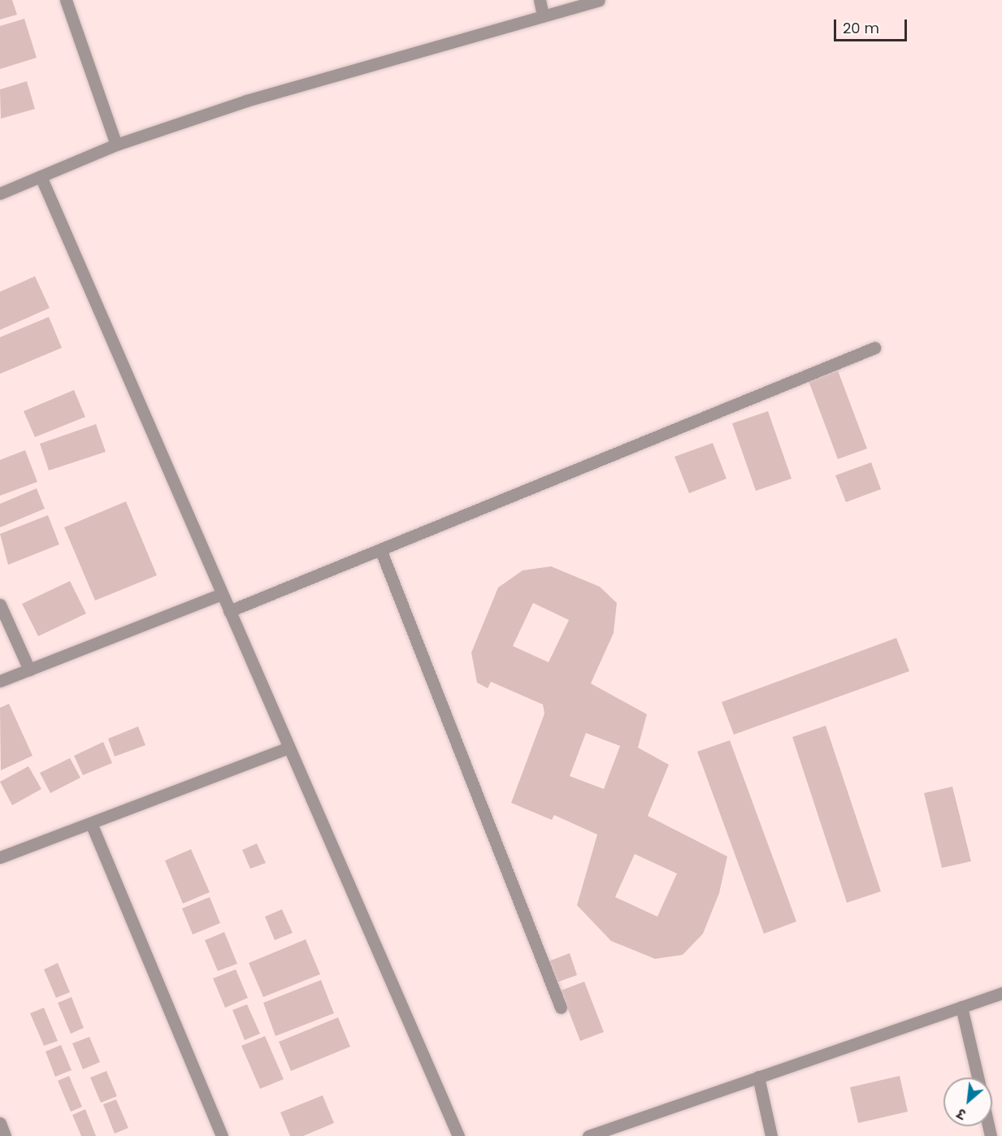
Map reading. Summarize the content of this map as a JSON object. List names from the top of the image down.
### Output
{
  "scale_bar": "20 m",
  "north": "bottom left"
}
